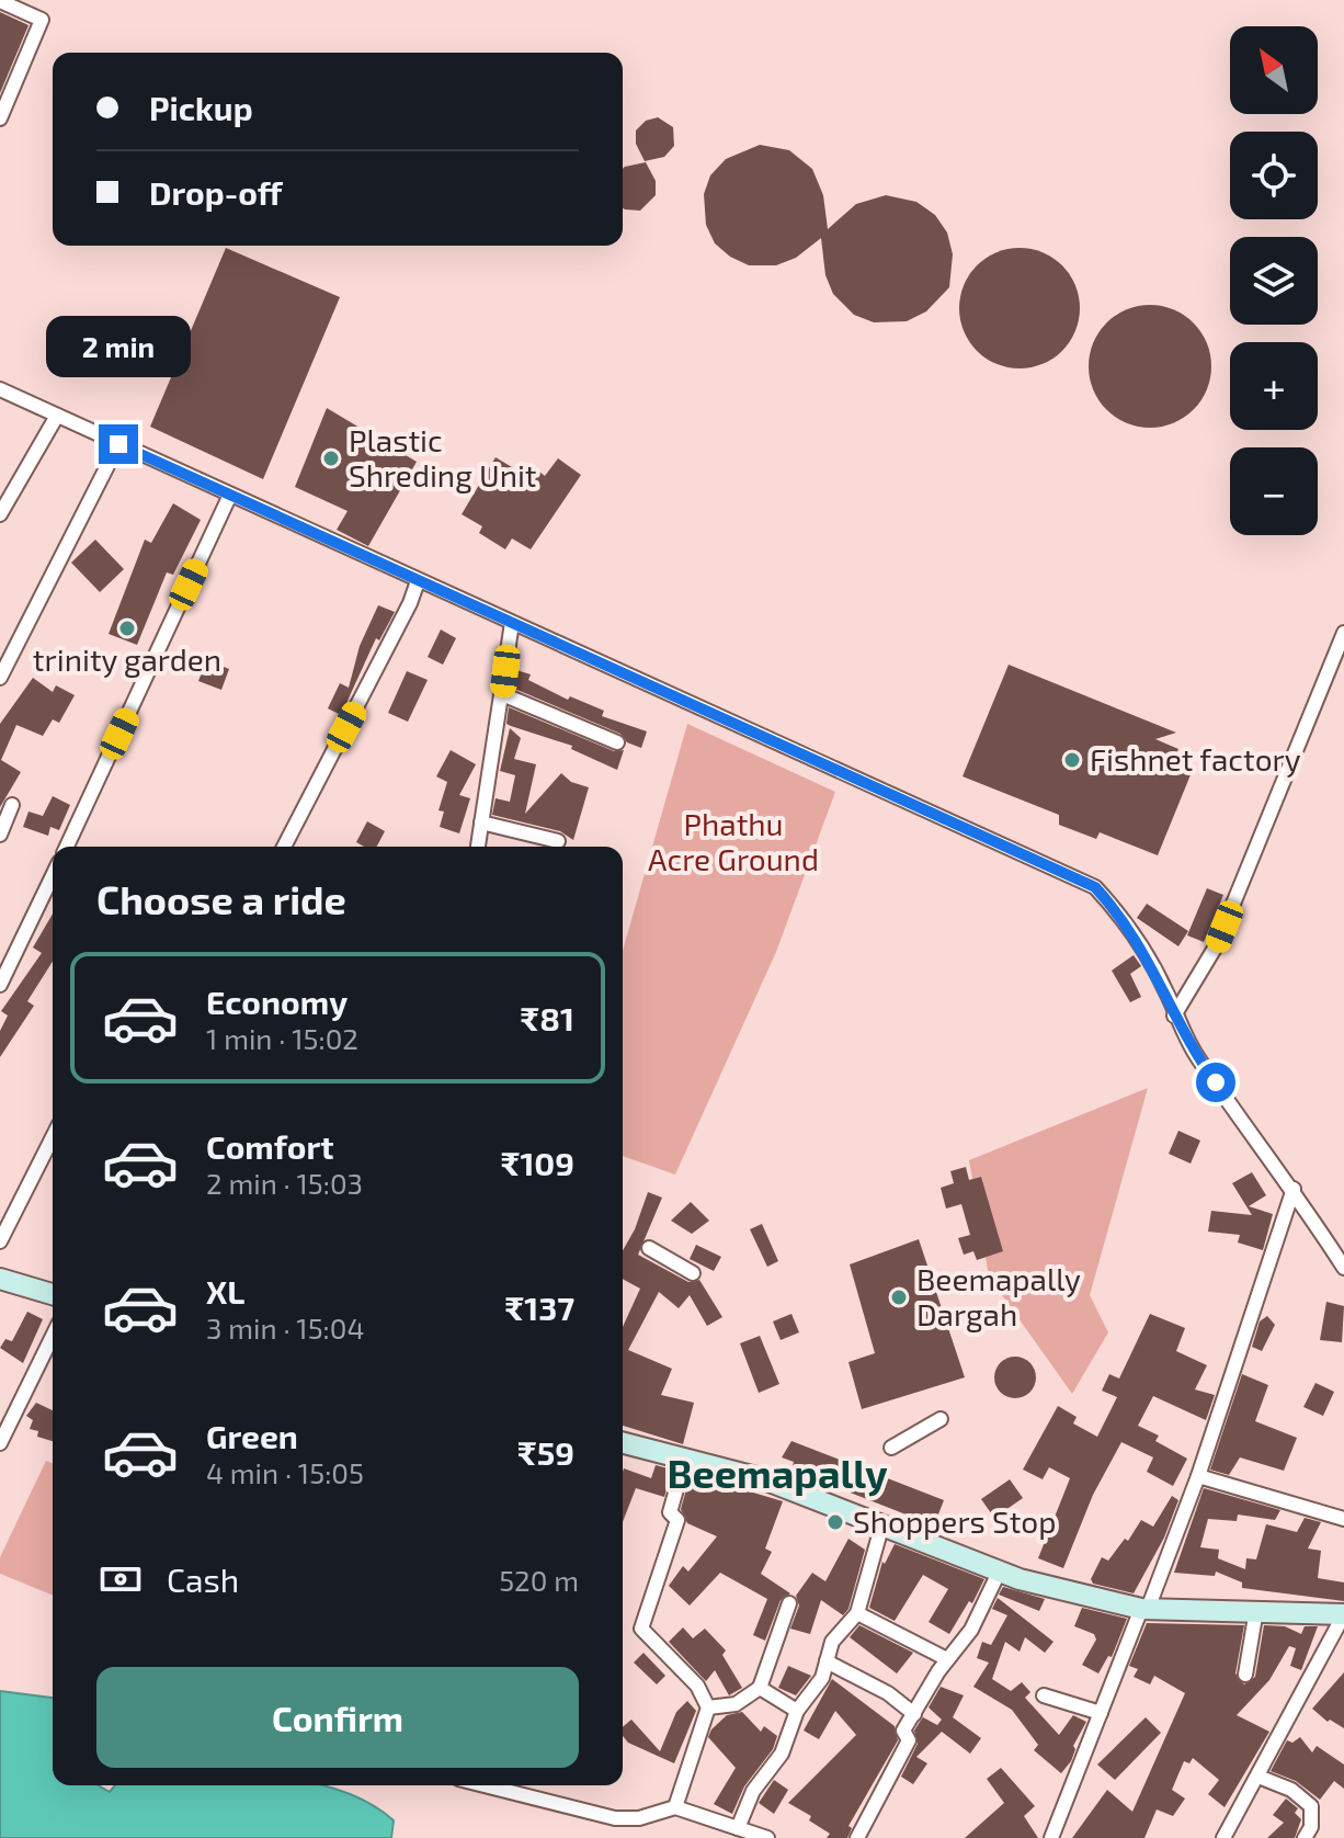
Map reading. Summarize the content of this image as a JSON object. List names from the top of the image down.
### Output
{
  "districts": ["Beemapally"],
  "parks": ["Phathu Acre Ground"],
  "places": [
    "Plastic Shreding Unit",
    "trinity garden",
    "Fishnet factory",
    "Beemapally Dargah",
    "Shoppers Stop"
  ],
  "north": "top left",
  "page": {
    "map_buttons": ["+", "−"],
    "banner": ["Pickup", "Drop-off"],
    "bubble": "2 min",
    "heading": "Choose a ride",
    "list": [
      {
        "name": "Economy",
        "note": "1 min · 15:02",
        "value": "₹81"
      },
      {
        "name": "Comfort",
        "note": "2 min · 15:03",
        "value": "₹109"
      },
      {
        "name": "XL",
        "note": "3 min · 15:04",
        "value": "₹137"
      },
      {
        "name": "Green",
        "note": "4 min · 15:05",
        "value": "₹59"
      }
    ],
    "pay": ["Cash", "520 m"],
    "buttons": "Confirm"
  }
}
